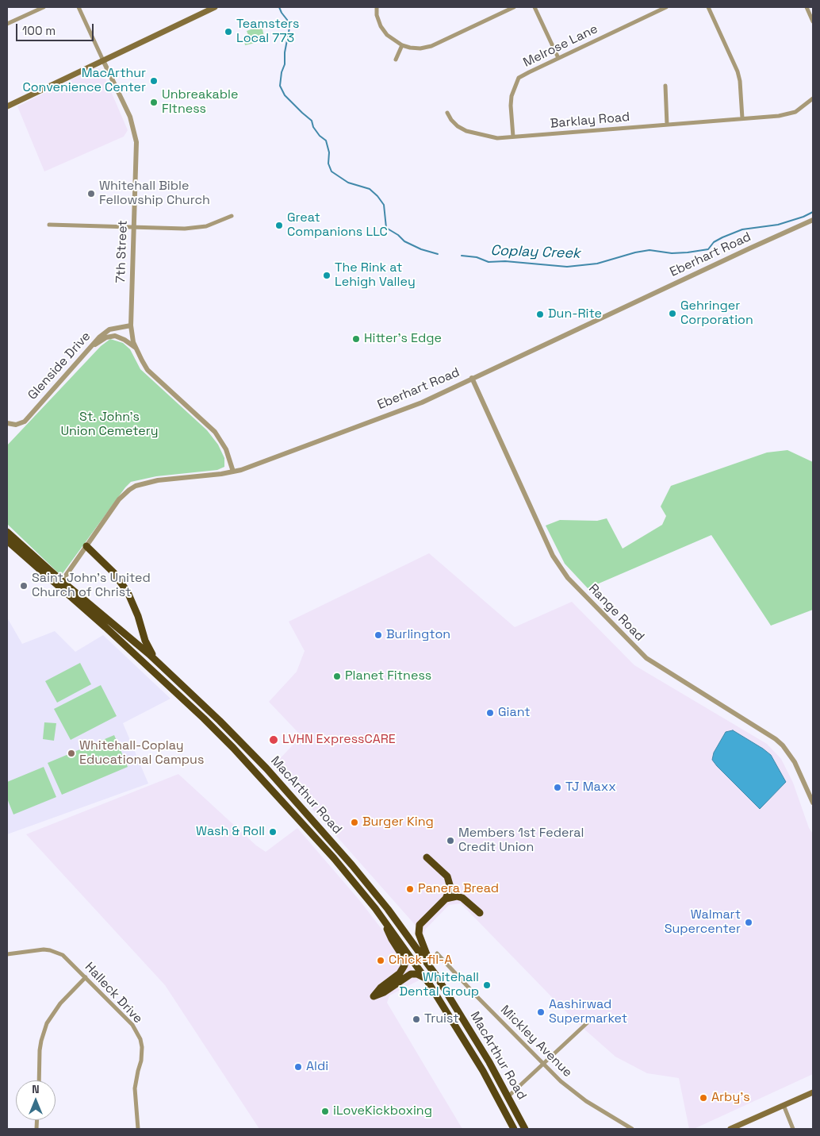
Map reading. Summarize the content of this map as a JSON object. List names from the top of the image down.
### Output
{
  "streets": {
    "highway": ["MacArthur Road"],
    "street": [
      "Melrose Lane",
      "Barklay Road",
      "7th Street",
      "Eberhart Road",
      "Glenside Drive",
      "Range Road",
      "Halleck Drive",
      "Mickley Avenue"
    ]
  },
  "crossings": [
    ["Melrose Lane", "Barklay Road"],
    ["7th Street", "Eberhart Road"],
    ["7th Street", "Glenside Drive"],
    ["Eberhart Road", "Range Road"],
    ["Eberhart Road", "MacArthur Road"]
  ],
  "water": ["Coplay Creek"],
  "parks": ["St. John's Union Cemetery"],
  "places": [
    "Teamsters Local 773",
    "MacArthur Convenience Center",
    "Unbreakable FItness",
    "Whitehall Bible Fellowship Church",
    "Great Companions LLC",
    "The Rink at Lehigh Valley",
    "Gehringer Corporation",
    "Dun-Rite",
    "Hitter's Edge",
    "Saint John's United Church of Christ",
    "Burlington",
    "Planet Fitness",
    "Giant",
    "LVHN ExpressCARE",
    "Whitehall-Coplay Educational Campus",
    "TJ Maxx",
    "Burger King",
    "Wash & Roll",
    "Members 1st Federal Credit Union",
    "Panera Bread",
    "Walmart Supercenter",
    "Chick-fil-A",
    "Whitehall Dental Group",
    "Aashirwad Supermarket",
    "Truist",
    "Aldi",
    "Arby's",
    "iLoveKickboxing"
  ],
  "scale_bar": "100 m",
  "north": "top"
}
